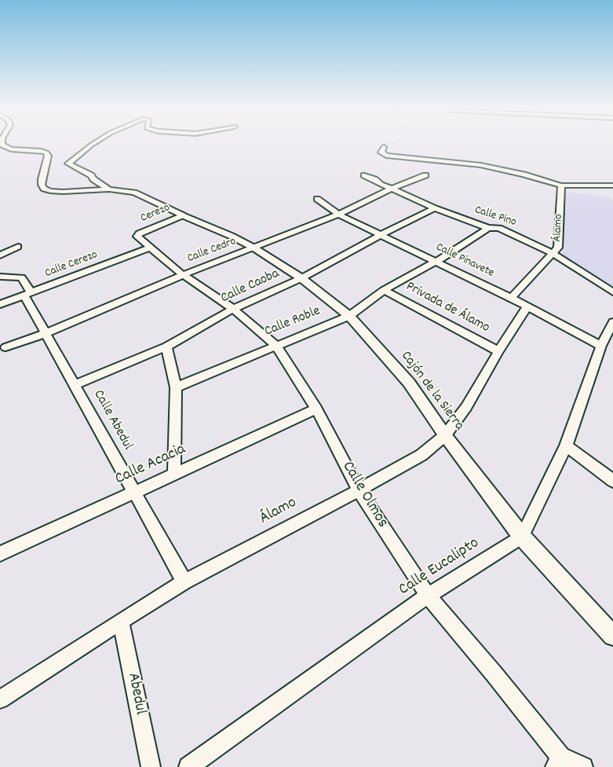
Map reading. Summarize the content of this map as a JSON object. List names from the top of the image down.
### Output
{
  "streets": {
    "street": [
      "Cerezo",
      "Calle Pino",
      "Álamo",
      "Calle Cedro",
      "Calle Pinavete",
      "Calle Cerezo",
      "Calle Caoba",
      "Privada de Álamo",
      "Calle Roble",
      "Cajón de la Sierra",
      "Calle Abedul",
      "Calle Acacia",
      "Calle Olmos",
      "Calle Eucalipto",
      "Abedul"
    ]
  },
  "crossings": [
    ["Cerezo", "Cajón de la Sierra"],
    ["Cerezo", "Calle Olmos"],
    ["Calle Pino", "Álamo"],
    ["Calle Pino", "Calle Cedro"],
    ["Calle Pino", "Calle Caoba"],
    ["Calle Pino", "Calle Roble"],
    ["Álamo", "Calle Pinavete"],
    ["Álamo", "Privada de Álamo"],
    ["Álamo", "Cajón de la Sierra"],
    ["Álamo", "Calle Abedul"],
    ["Álamo", "Calle Olmos"],
    ["Álamo", "Abedul"],
    ["Calle Cedro", "Calle Pinavete"],
    ["Calle Cedro", "Cajón de la Sierra"],
    ["Calle Cedro", "Calle Abedul"],
    ["Calle Cedro", "Calle Olmos"],
    ["Calle Pinavete", "Calle Caoba"],
    ["Calle Pinavete", "Calle Roble"],
    ["Calle Cerezo", "Calle Abedul"],
    ["Calle Cerezo", "Calle Olmos"],
    ["Calle Caoba", "Cajón de la Sierra"],
    ["Calle Caoba", "Calle Abedul"],
    ["Calle Caoba", "Calle Olmos"],
    ["Privada de Álamo", "Calle Roble"],
    ["Calle Roble", "Cajón de la Sierra"],
    ["Calle Roble", "Calle Olmos"],
    ["Cajón de la Sierra", "Calle Eucalipto"],
    ["Calle Abedul", "Calle Acacia"],
    ["Calle Acacia", "Calle Olmos"],
    ["Calle Olmos", "Calle Eucalipto"]
  ]
}
